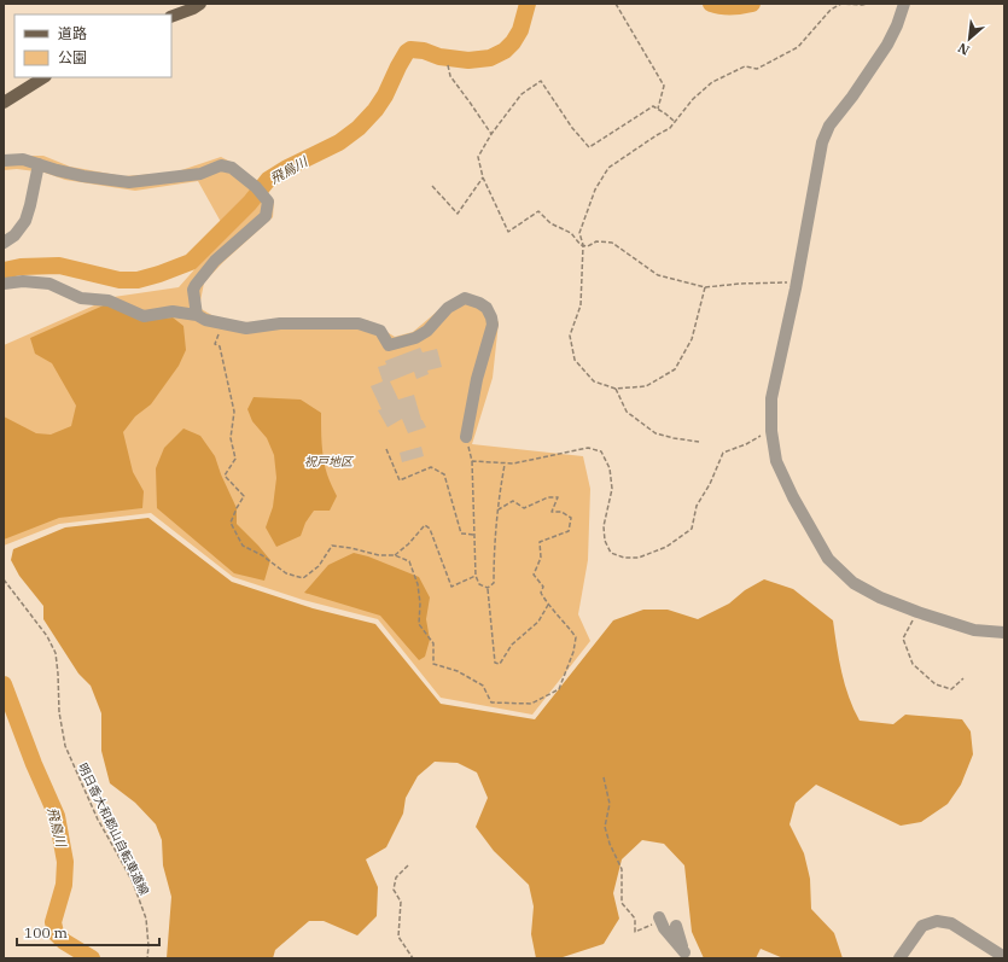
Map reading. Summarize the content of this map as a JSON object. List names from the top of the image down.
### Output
{
  "streets": {
    "path": ["明日香大和郡山自転車道線"]
  },
  "water": ["飛鳥川"],
  "parks": ["祝戸地区"],
  "legend": ["道路", "公園"],
  "scale_bar": "100 m",
  "north": "bottom left"
}
